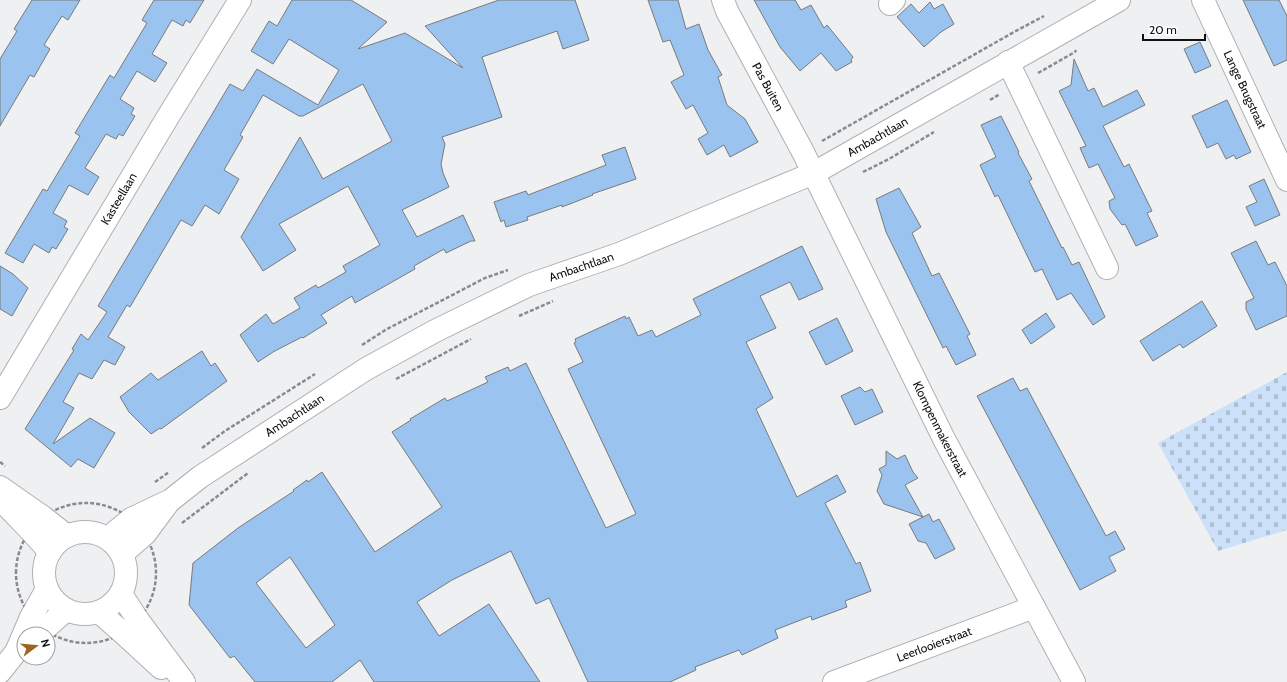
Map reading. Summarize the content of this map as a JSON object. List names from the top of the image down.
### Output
{
  "streets": {
    "street": [
      "Pas Buiten",
      "Lange Brugstraat",
      "Ambachtlaan",
      "Kasteellaan",
      "Klompenmakerstraat",
      "Leerlooierstraat"
    ]
  },
  "crossings": [
    ["Pas Buiten", "Ambachtlaan"],
    ["Pas Buiten", "Klompenmakerstraat"],
    ["Ambachtlaan", "Klompenmakerstraat"],
    ["Klompenmakerstraat", "Leerlooierstraat"]
  ],
  "scale_bar": "20 m",
  "north": "right"
}
